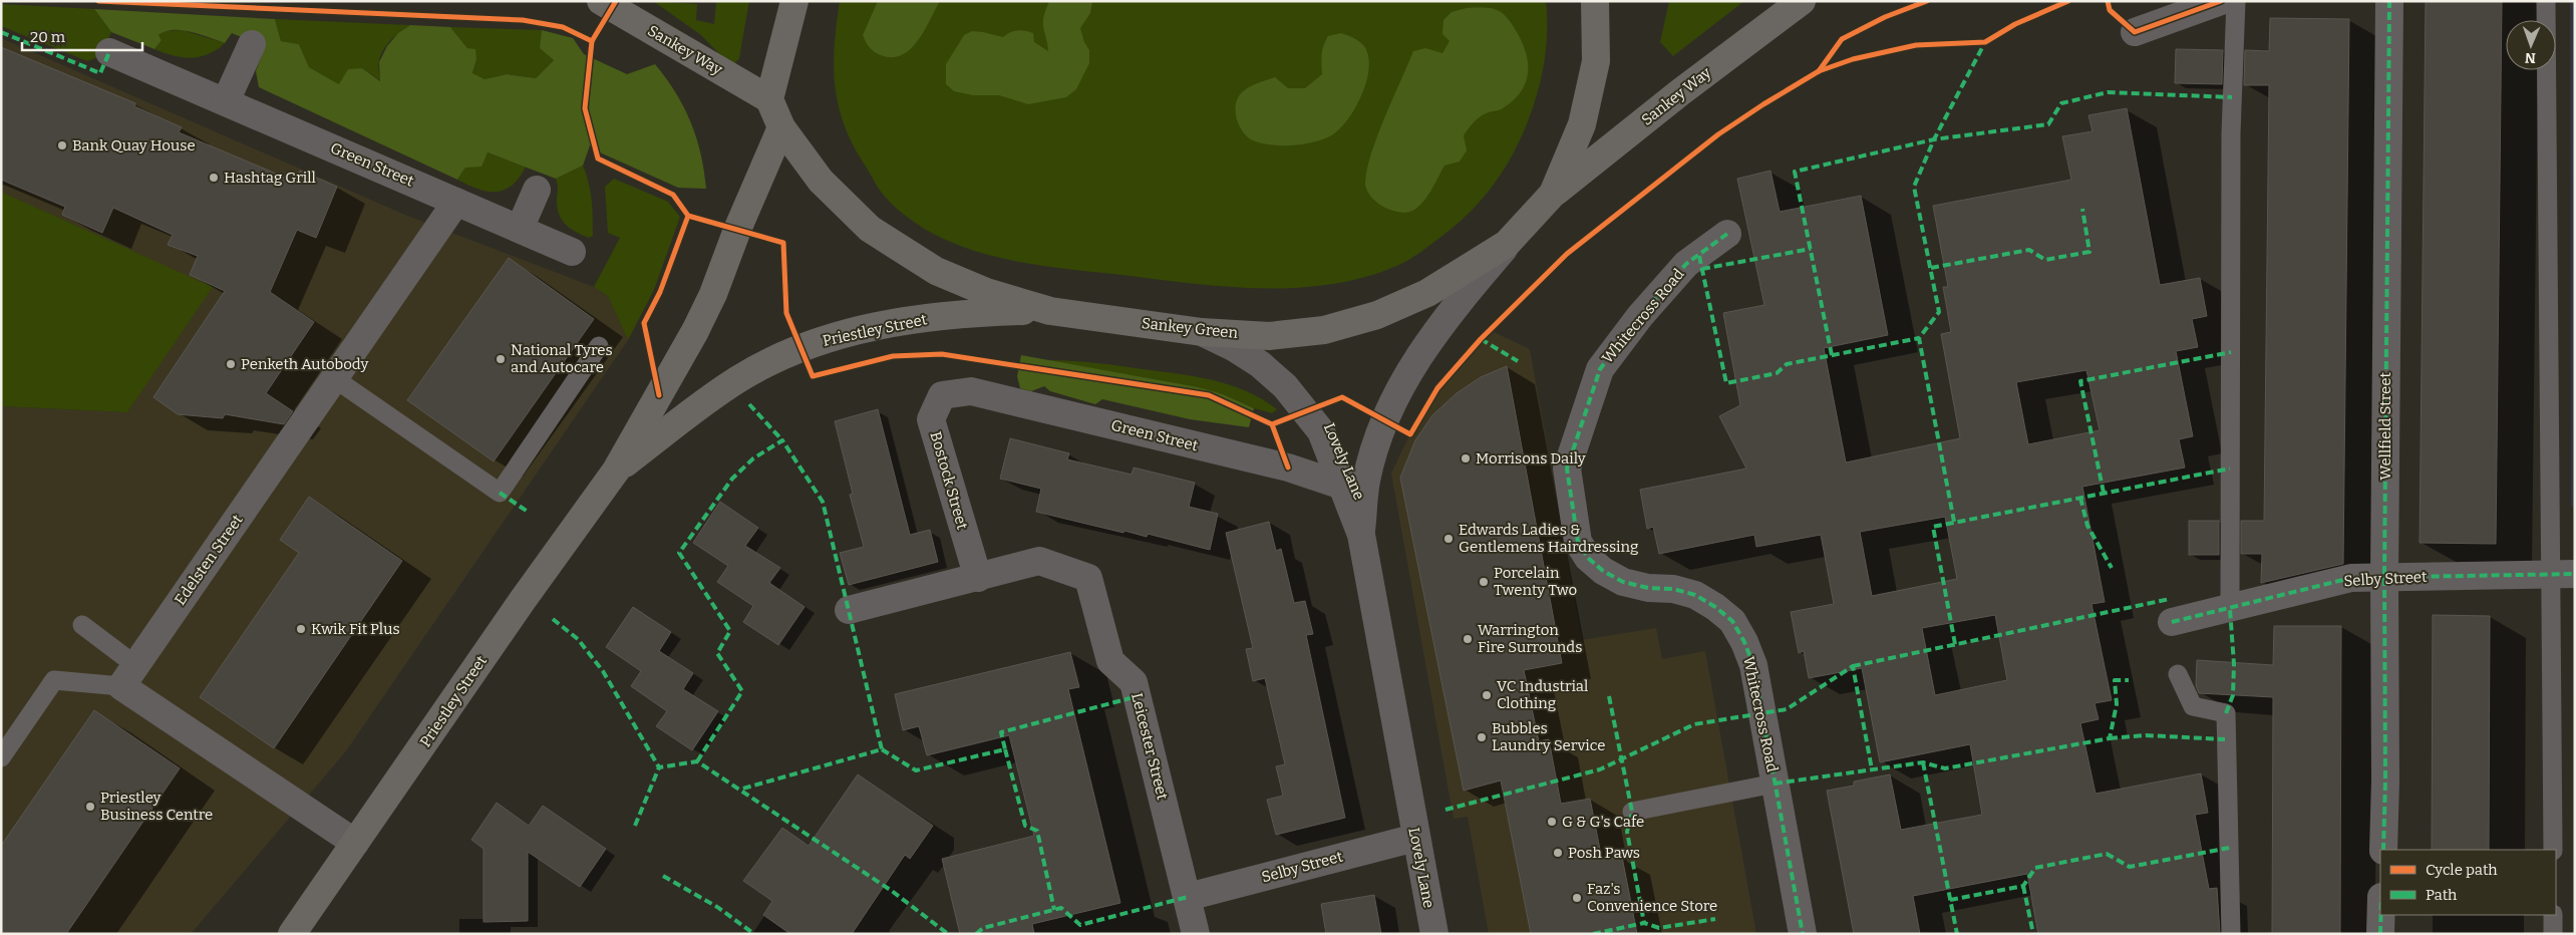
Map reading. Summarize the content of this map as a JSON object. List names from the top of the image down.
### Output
{
  "streets": {
    "highway": ["Sankey Way", "Sankey Green", "Priestley Street"],
    "street": [
      "Green Street",
      "Whitecross Road",
      "Wellfield Street",
      "Lovely Lane",
      "Bostock Street",
      "Edelsten Street",
      "Selby Street",
      "Leicester Street"
    ]
  },
  "crossings": [
    ["Sankey Way", "Sankey Green"],
    ["Green Street", "Lovely Lane"],
    ["Green Street", "Bostock Street"],
    ["Green Street", "Edelsten Street"],
    ["Sankey Green", "Priestley Street"],
    ["Sankey Green", "Lovely Lane"],
    ["Wellfield Street", "Selby Street"],
    ["Lovely Lane", "Selby Street"],
    ["Bostock Street", "Leicester Street"],
    ["Selby Street", "Leicester Street"]
  ],
  "places": [
    "Bank Quay House",
    "Hashtag Grill",
    "National Tyres and Autocare",
    "Penketh Autobody",
    "Morrisons Daily",
    "Edwards Ladies & Gentlemens Hairdressing",
    "Porcelain Twenty Two",
    "Kwik Fit Plus",
    "Warrington Fire Surrounds",
    "VC Industrial Clothing",
    "Bubbles Laundry Service",
    "Priestley Business Centre",
    "G & G's Cafe",
    "Posh Paws",
    "Faz's Convenience Store"
  ],
  "legend": ["Cycle path", "Path"],
  "scale_bar": "20 m",
  "north": "bottom"
}
